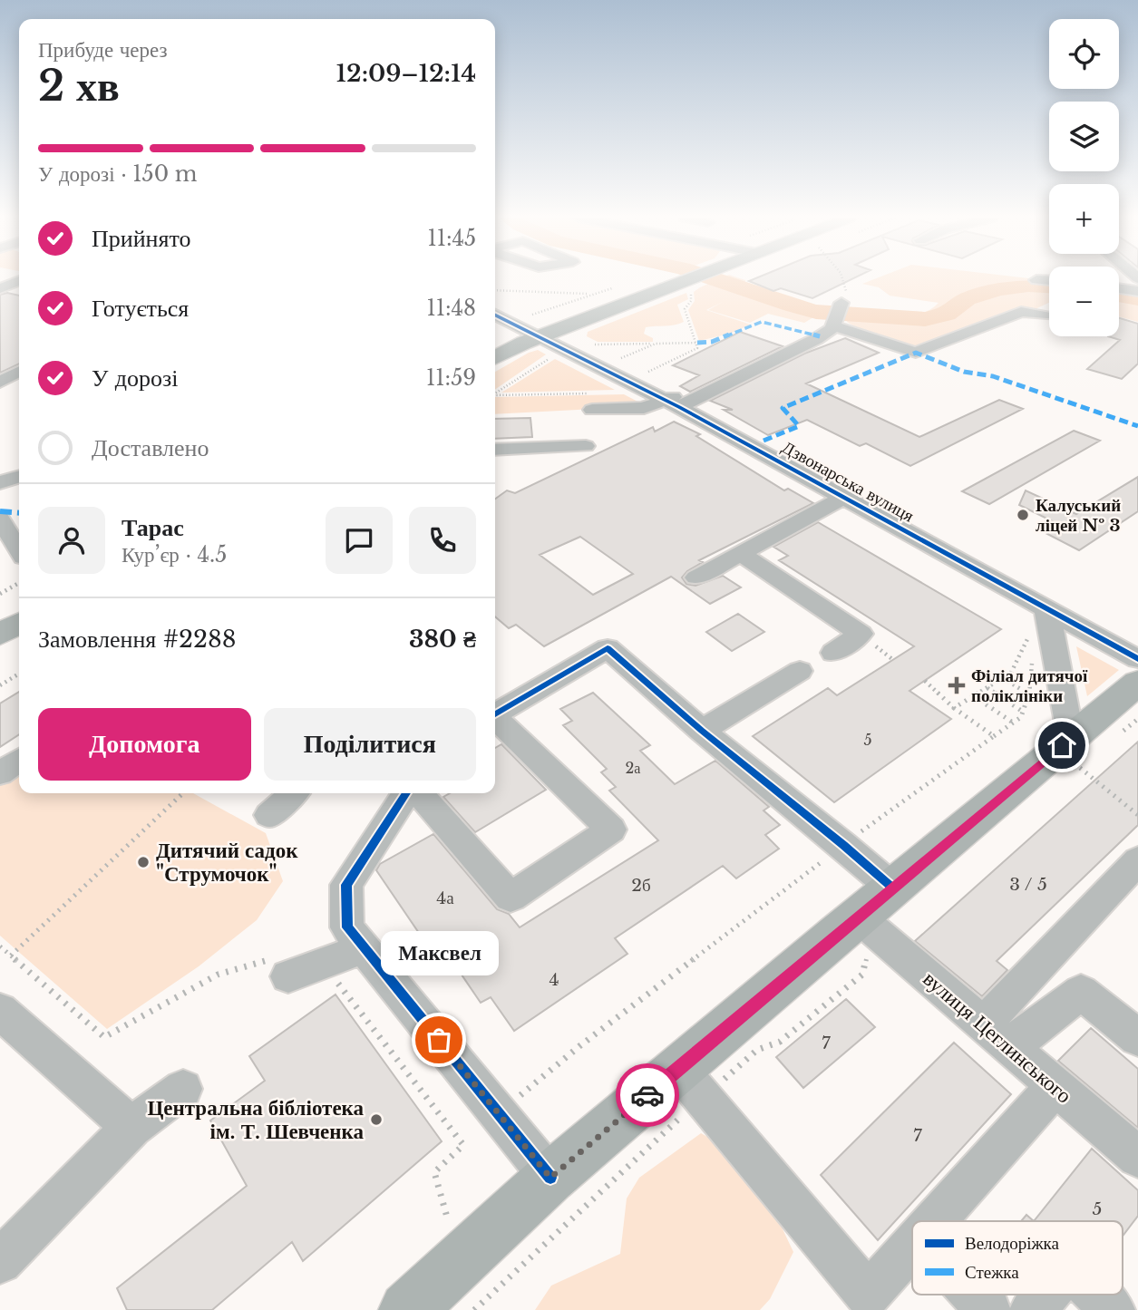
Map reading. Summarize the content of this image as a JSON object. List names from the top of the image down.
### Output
{
  "streets": {
    "street": ["Дзвонарська вулиця", "вулиця Цеглинського"]
  },
  "places": {
    "other": [
      "Калуський ліцей № 3",
      "Дитячий садок \"Струмочок\"",
      "Максвел",
      "Центральна бібліотека ім. Т. Шевченка"
    ],
    "health": ["Філіал дитячої поліклініки"]
  },
  "house_numbers": [
    "5",
    "2а",
    "3 / 5",
    "2б",
    "4а",
    "4",
    "7",
    "7",
    "5"
  ],
  "legend": ["Велодоріжка", "Стежка"],
  "page": {
    "map_buttons": ["+", "−"],
    "heading": ["2 хв", "Прибуде через", "12:09–12:14"],
    "panel": [
      "Тарас",
      "Кур’єр · 4.5",
      "Замовлення #2288",
      "380 ₴"
    ],
    "bar": "У дорозі · 150 m",
    "list": [
      ["Прийнято", "11:45"],
      ["Готується", "11:48"],
      ["У дорозі", "11:59"],
      "Доставлено"
    ],
    "buttons": ["Допомога", "Поділитися"],
    "bubble": "Максвел"
  }
}
